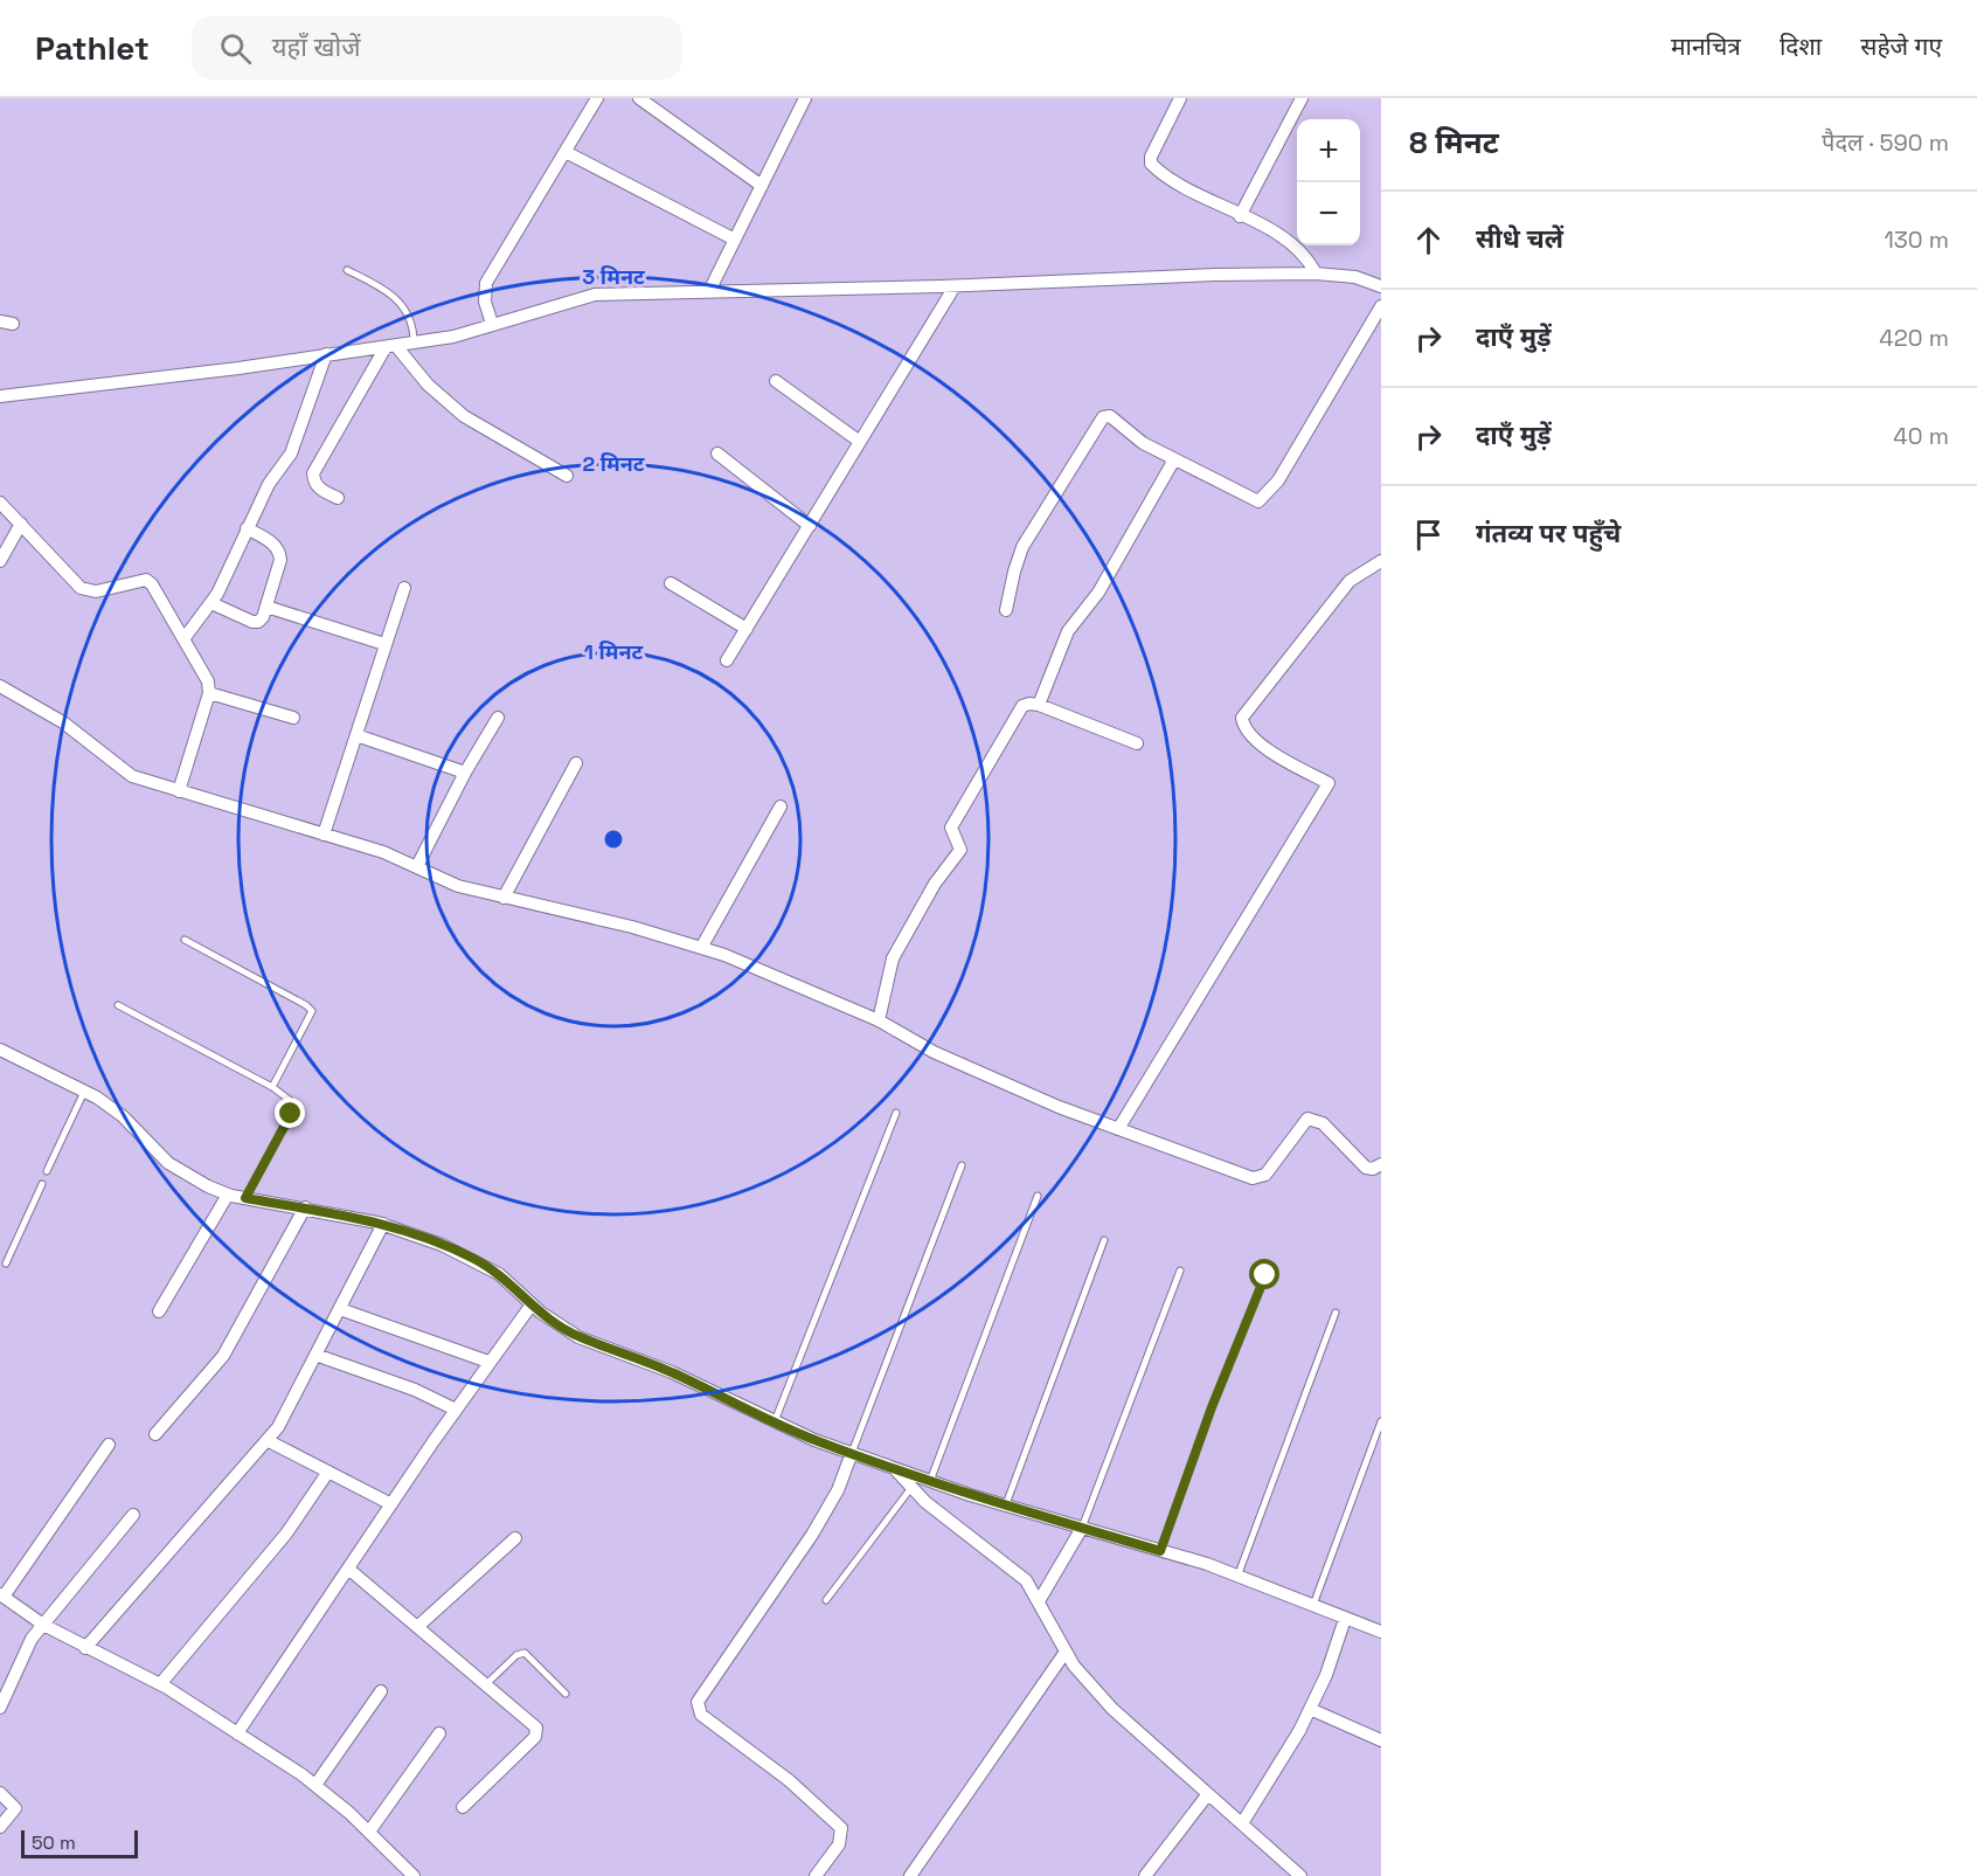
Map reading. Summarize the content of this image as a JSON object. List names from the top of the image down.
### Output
{
  "scale_bar": "50 m",
  "page": {
    "header": "Pathlet",
    "search": "यहाँ खोजें",
    "nav": ["मानचित्र", "दिशा", "सहेजे गए"],
    "heading": ["8 मिनट", "पैदल · 590 m"],
    "map_buttons": ["+", "−"],
    "list": [
      ["सीधे चलें", "130 m"],
      ["दाएँ मुड़ें", "420 m"],
      ["दाएँ मुड़ें", "40 m"],
      "गंतव्य पर पहुँचे"
    ],
    "scale": "50 m"
  },
  "rings": ["3 मिनट", "2 मिनट", "1 मिनट"]
}
